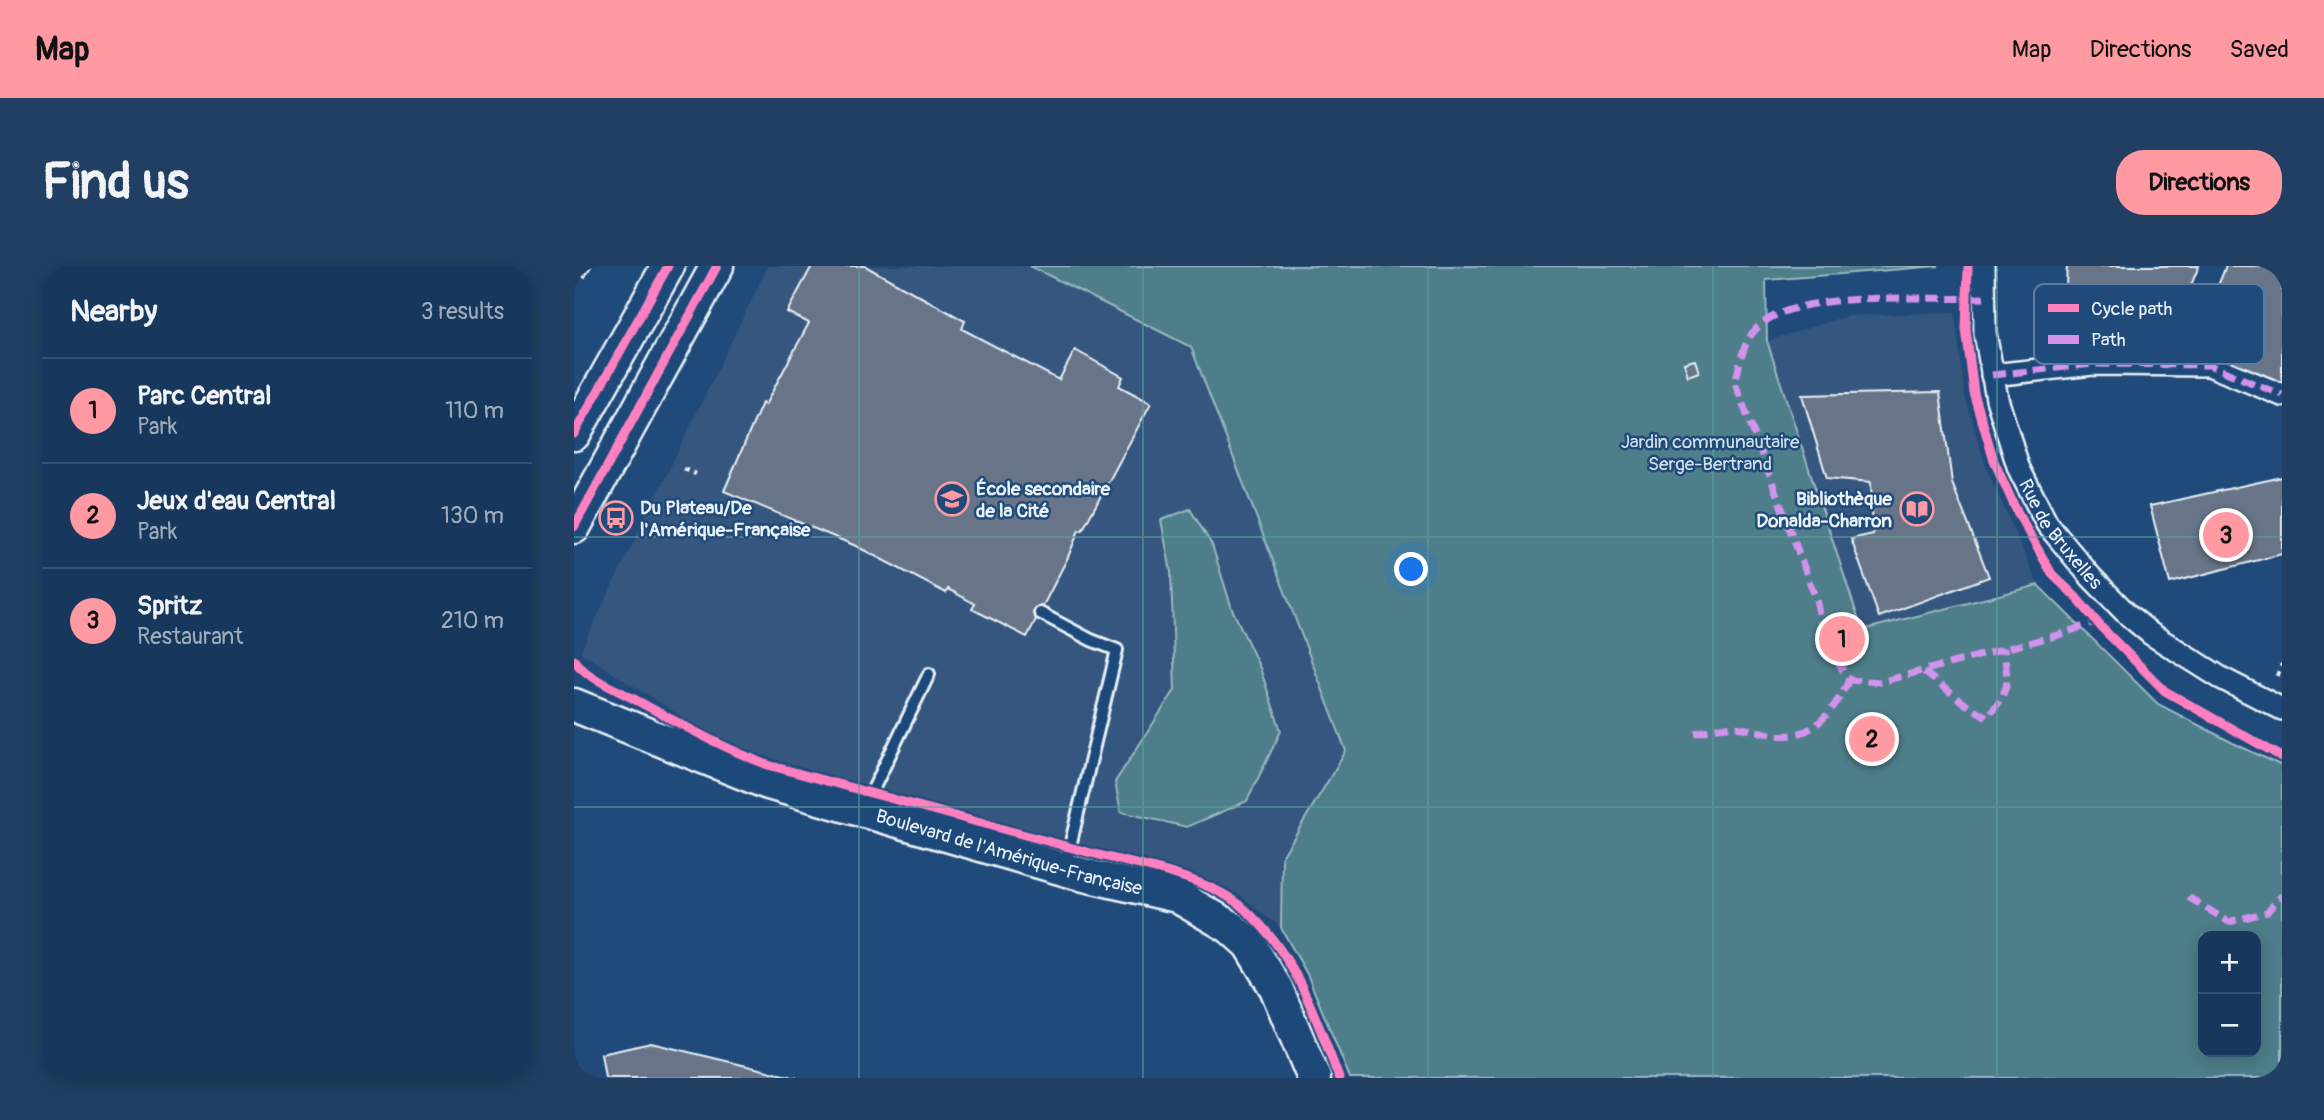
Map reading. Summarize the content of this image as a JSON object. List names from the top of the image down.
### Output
{
  "streets": {
    "street": ["Rue de Bruxelles", "Boulevard de l'Amérique-Française"]
  },
  "parks": ["Jardin communautaire Serge-Bertrand"],
  "places": {
    "school or university": ["École secondaire de la Cité"],
    "library": ["Bibliothèque Donalda-Charron"],
    "bus stop": ["Du Plateau/De l'Amérique-Française"]
  },
  "legend": ["Cycle path", "Path"],
  "page": {
    "header": "Map",
    "nav": ["Map", "Directions", "Saved"],
    "buttons": "Directions",
    "title": "Find us",
    "heading": ["Nearby", "3 results"],
    "list": [
      {
        "mark": "1",
        "name": "Parc Central",
        "note": "Park",
        "value": "110 m"
      },
      {
        "mark": "2",
        "name": "Jeux d'eau Central",
        "note": "Park",
        "value": "130 m"
      },
      {
        "mark": "3",
        "name": "Spritz",
        "note": "Restaurant",
        "value": "210 m"
      }
    ],
    "pins": ["3", "1", "2"],
    "map_buttons": ["+", "−"]
  }
}
